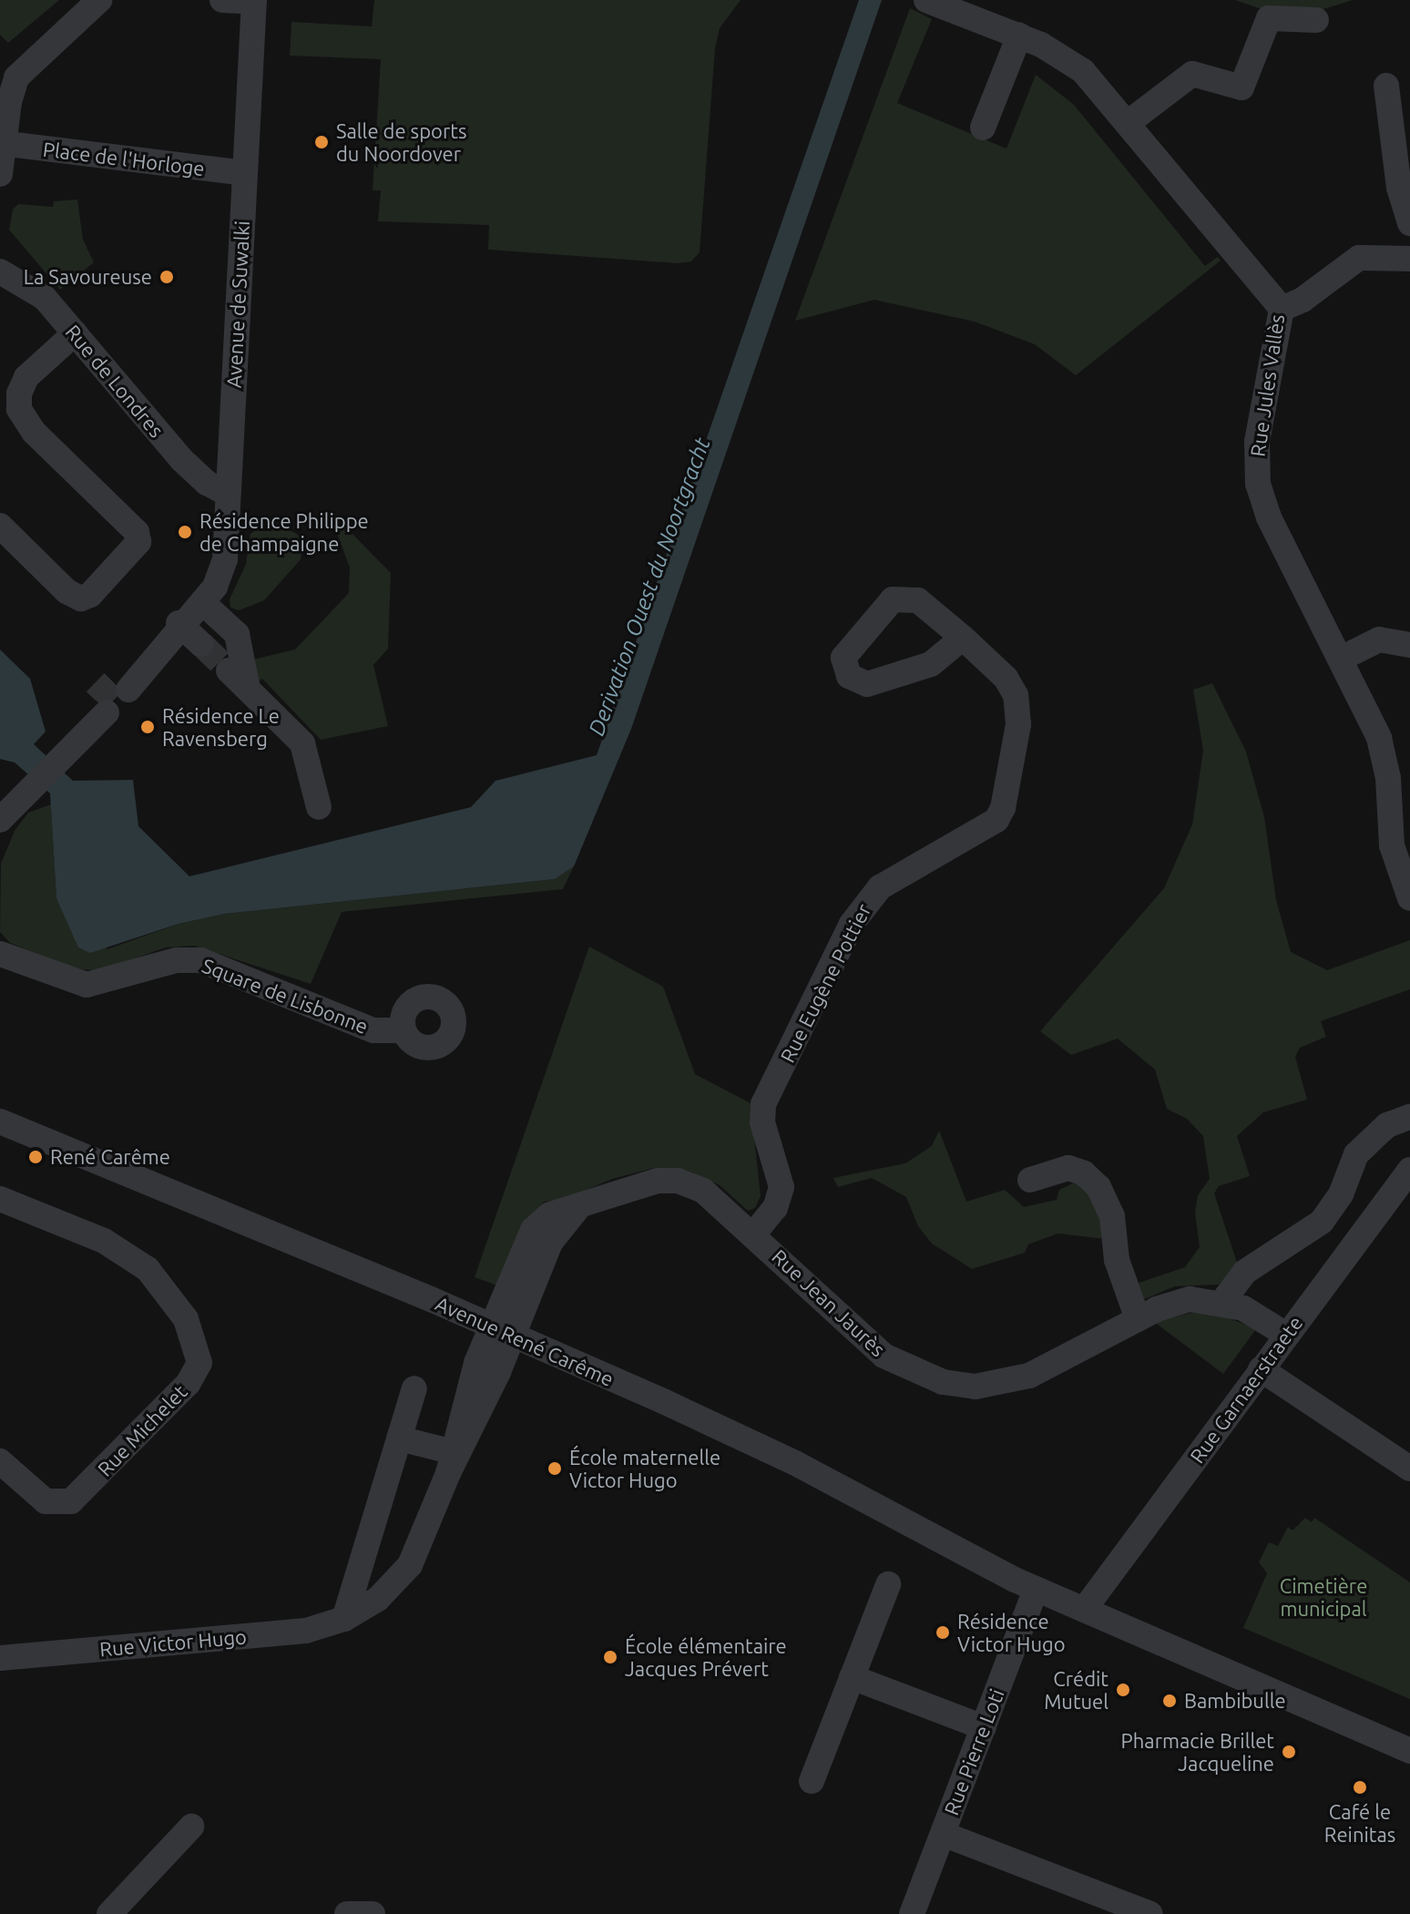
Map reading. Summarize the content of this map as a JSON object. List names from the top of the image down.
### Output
{
  "streets": {
    "street": [
      "Place de l'Horloge",
      "Avenue de Suwalki",
      "Rue de Londres",
      "Rue Jules Vallès",
      "Rue Eugène Pottier",
      "Square de Lisbonne",
      "Rue Jean Jaurès",
      "Avenue René Carême",
      "Rue Garnaerstraete",
      "Rue Michelet",
      "Rue Victor Hugo",
      "Rue Pierre Loti"
    ]
  },
  "crossings": [
    ["Place de l'Horloge", "Avenue de Suwalki"],
    ["Avenue de Suwalki", "Rue de Londres"],
    ["Rue Eugène Pottier", "Rue Jean Jaurès"],
    ["Rue Jean Jaurès", "Avenue René Carême"],
    ["Rue Jean Jaurès", "Rue Garnaerstraete"],
    ["Rue Jean Jaurès", "Rue Victor Hugo"],
    ["Avenue René Carême", "Rue Garnaerstraete"],
    ["Avenue René Carême", "Rue Victor Hugo"],
    ["Avenue René Carême", "Rue Pierre Loti"]
  ],
  "water": ["Derivation Ouest du Noortgracht"],
  "parks": ["Cimetière municipal"],
  "places": [
    "Salle de sports du Noordover",
    "La Savoureuse",
    "Résidence Philippe de Champaigne",
    "Résidence Le Ravensberg",
    "René Carême",
    "École maternelle Victor Hugo",
    "Résidence Victor Hugo",
    "École élémentaire Jacques Prévert",
    "Crédit Mutuel",
    "Bambibulle",
    "Pharmacie Brillet Jacqueline",
    "Café le Reinitas"
  ]
}
